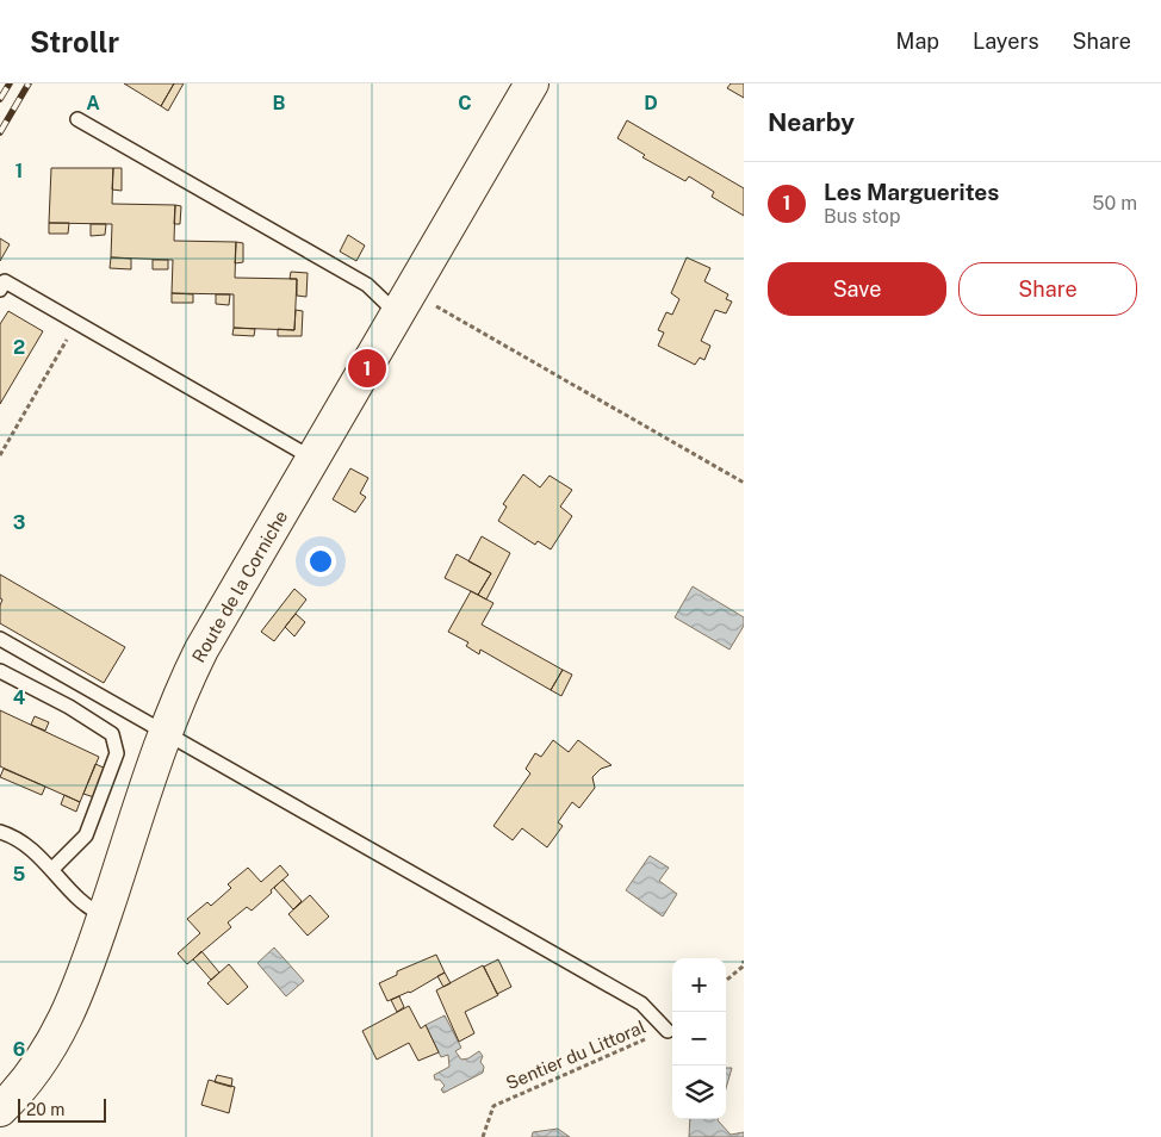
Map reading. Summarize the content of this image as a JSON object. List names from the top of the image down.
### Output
{
  "streets": {
    "main road": ["Route de la Corniche"],
    "path": ["Sentier du Littoral"]
  },
  "scale_bar": "20 m",
  "page": {
    "header": "Strollr",
    "nav": ["Map", "Layers", "Share"],
    "heading": "Nearby",
    "list": [
      {
        "mark": "1",
        "name": "Les Marguerites",
        "note": "Bus stop",
        "value": "50 m"
      }
    ],
    "buttons": ["Save", "Share"],
    "pins": "1",
    "map_buttons": ["+", "−"],
    "scale": "20 m"
  },
  "grid": {
    "columns": [
      "A",
      "B",
      "C",
      "D"
    ],
    "rows": [
      "1",
      "2",
      "3",
      "4",
      "5",
      "6"
    ]
  }
}
